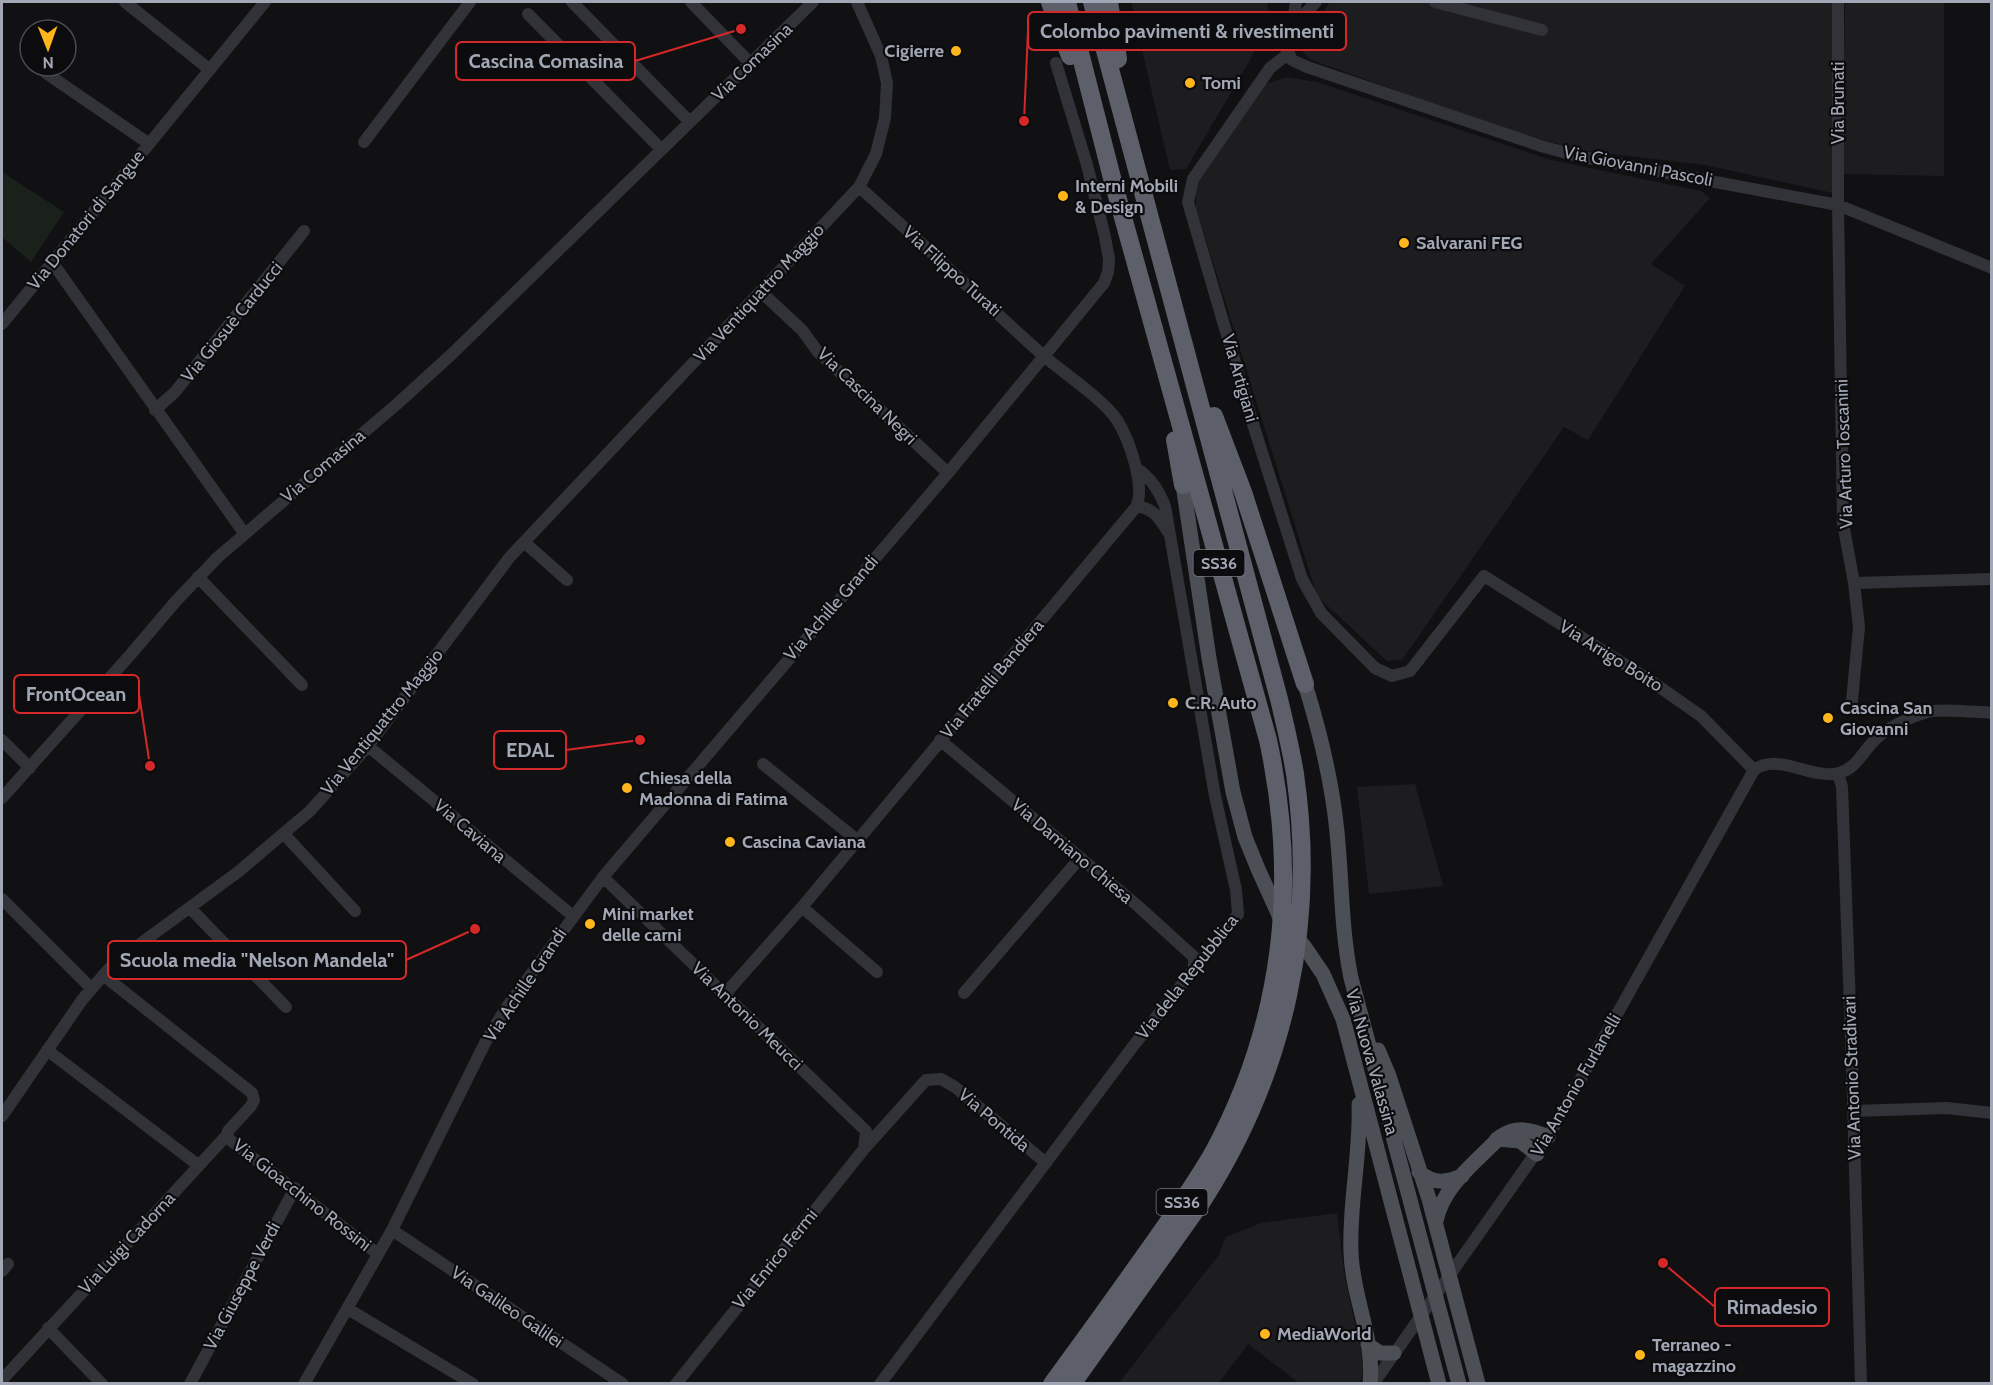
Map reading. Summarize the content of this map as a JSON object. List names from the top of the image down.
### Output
{
  "streets": {
    "highway": ["SS36"],
    "main road": ["Via Nuova Valassina"],
    "street": [
      "Via Comasina",
      "Via Brunati",
      "Via Giovanni Pascoli",
      "Via Donatori di Sangue",
      "Via Filippo Turati",
      "Via Ventiquattro Maggio",
      "Via Giosuè Carducci",
      "Via Artigiani",
      "Via Cascina Negri",
      "Via Arturo Toscanini",
      "Via Achille Grandi",
      "Via Arrigo Boito",
      "Via Fratelli Bandiera",
      "Via Caviana",
      "Via Damiano Chiesa",
      "Via della Repubblica",
      "Via Antonio Meucci",
      "Via Antonio Stradivari",
      "Via Antonio Furlanelli",
      "Via Pontida",
      "Via Gioacchino Rossini",
      "Via Luigi Cadorna",
      "Via Enrico Fermi",
      "Via Giuseppe Verdi",
      "Via Galileo Galilei"
    ]
  },
  "crossings": [
    ["Via Brunati", "Via Giovanni Pascoli"],
    ["Via Brunati", "Via Arturo Toscanini"],
    ["Via Giovanni Pascoli", "Via Artigiani"],
    ["Via Giovanni Pascoli", "Via Arturo Toscanini"],
    ["Via Filippo Turati", "Via Ventiquattro Maggio"],
    ["Via Filippo Turati", "Via Achille Grandi"],
    ["Via Ventiquattro Maggio", "Via Cascina Negri"],
    ["Via Ventiquattro Maggio", "Via Caviana"],
    ["Via Ventiquattro Maggio", "Via Luigi Cadorna"],
    ["Via Artigiani", "Via Arrigo Boito"],
    ["Via Cascina Negri", "Via Achille Grandi"],
    ["SS36", "Via Nuova Valassina"],
    ["Via Achille Grandi", "Via Caviana"],
    ["Via Achille Grandi", "Via Antonio Meucci"],
    ["Via Achille Grandi", "Via Gioacchino Rossini"],
    ["Via Achille Grandi", "Via Galileo Galilei"],
    ["Via Arrigo Boito", "Via Antonio Furlanelli"],
    ["Via Fratelli Bandiera", "Via Damiano Chiesa"],
    ["Via Fratelli Bandiera", "Via Antonio Meucci"],
    ["Via Damiano Chiesa", "Via della Repubblica"],
    ["Via della Repubblica", "Via Pontida"],
    ["Via Antonio Meucci", "Via Pontida"],
    ["Via Antonio Meucci", "Via Enrico Fermi"],
    ["Via Pontida", "Via Enrico Fermi"],
    ["Via Gioacchino Rossini", "Via Luigi Cadorna"],
    ["Via Gioacchino Rossini", "Via Giuseppe Verdi"]
  ],
  "places": [
    "Cascina Comasina",
    "Cigierre",
    "Tomi",
    "Colombo pavimenti & rivestimenti",
    "Interni Mobili & Design",
    "Salvarani FEG",
    "C.R. Auto",
    "Cascina San Giovanni",
    "EDAL",
    "FrontOcean",
    "Chiesa della Madonna di Fatima",
    "Cascina Caviana",
    "Mini market delle carni",
    "Scuola media \"Nelson Mandela\"",
    "Rimadesio",
    "MediaWorld",
    "Terraneo - magazzino"
  ],
  "north": "bottom"
}
